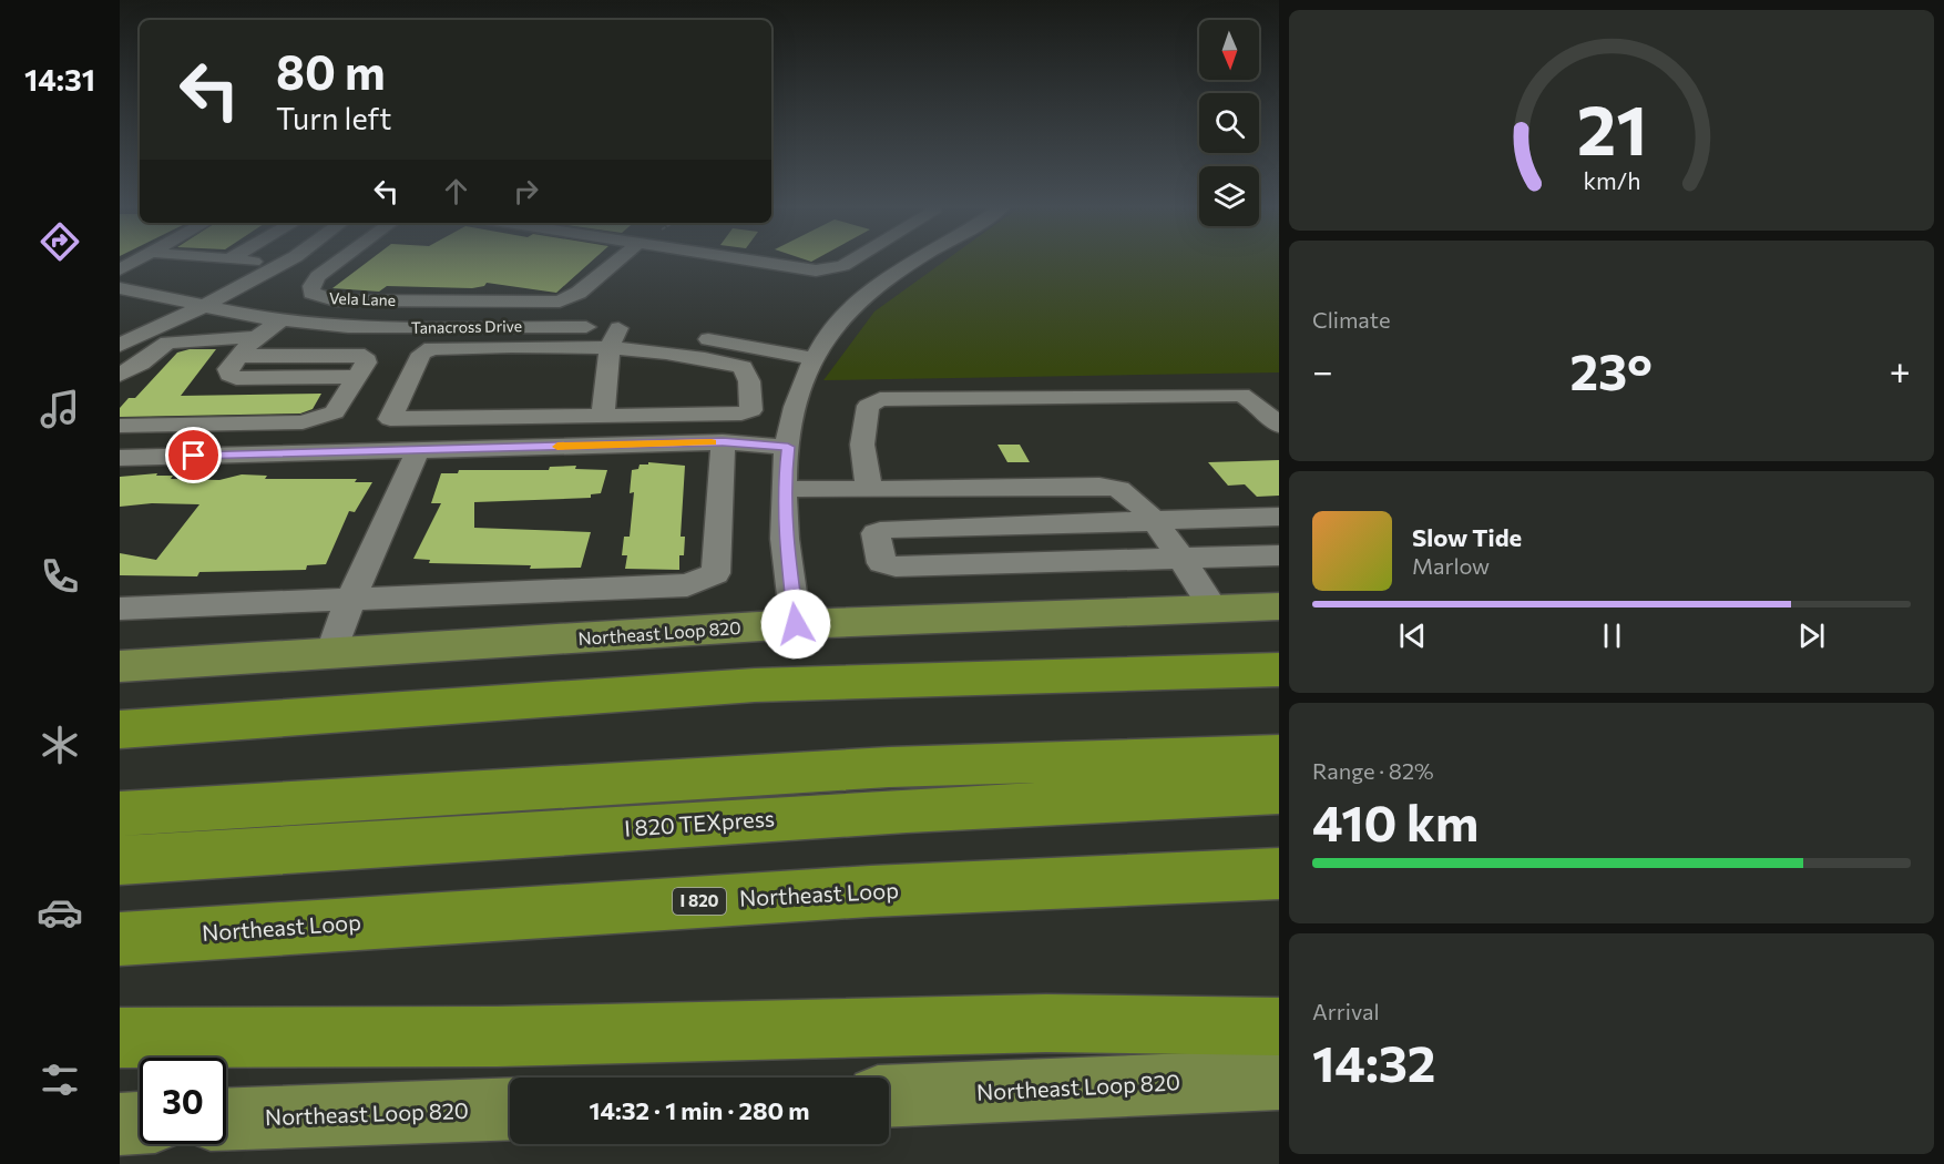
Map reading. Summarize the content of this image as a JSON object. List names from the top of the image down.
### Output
{
  "streets": {
    "highway": ["I 820 TEXpress", "Northeast Loop", "I 820"],
    "main road": ["Northeast Loop 820"],
    "street": ["Vela Lane", "Tanacross Drive"]
  },
  "north": "bottom",
  "page": {
    "tabs": "14:31",
    "turn": ["80 m", "Turn left"],
    "tile": [
      "Climate",
      ["Range · 82%", "410 km"],
      ["Arrival", "14:32"]
    ],
    "heat": ["−", "23°", "+"],
    "song": ["Slow Tide", "Marlow"],
    "limit": "30",
    "trip": "14:32 · 1 min · 280 m",
    "gauge": ["21", "km/h"]
  }
}
